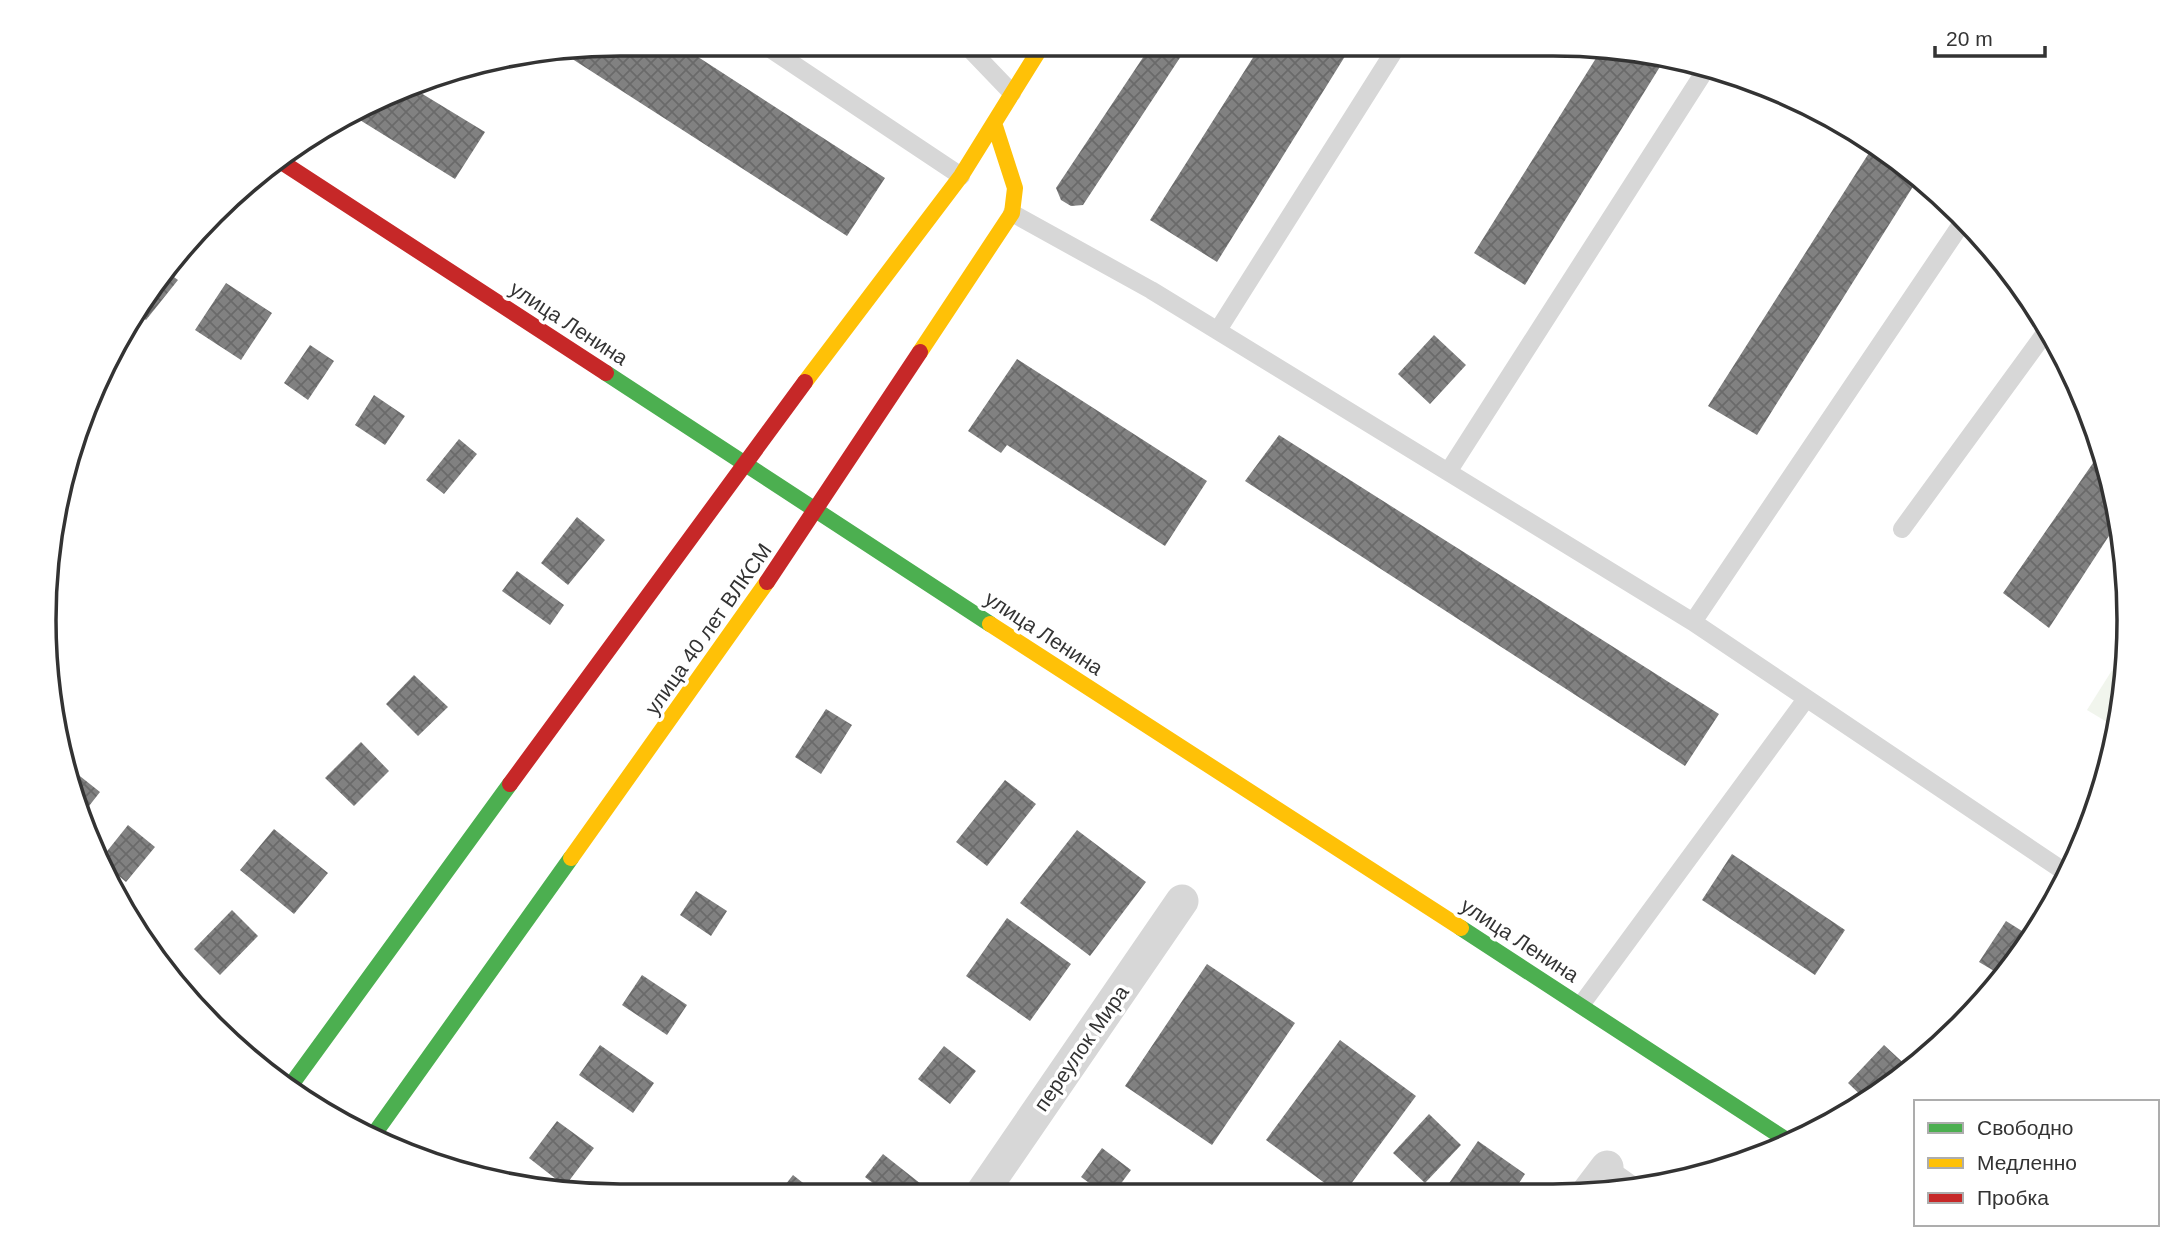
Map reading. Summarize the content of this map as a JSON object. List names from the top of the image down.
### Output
{
  "streets": {
    "street": ["улица Ленина", "улица 40 лет ВЛКСМ", "переулок Мира"]
  },
  "crossings": [
    ["улица Ленина", "улица 40 лет ВЛКСМ"]
  ],
  "legend": ["Свободно", "Медленно", "Пробка"],
  "scale_bar": "20 m"
}
